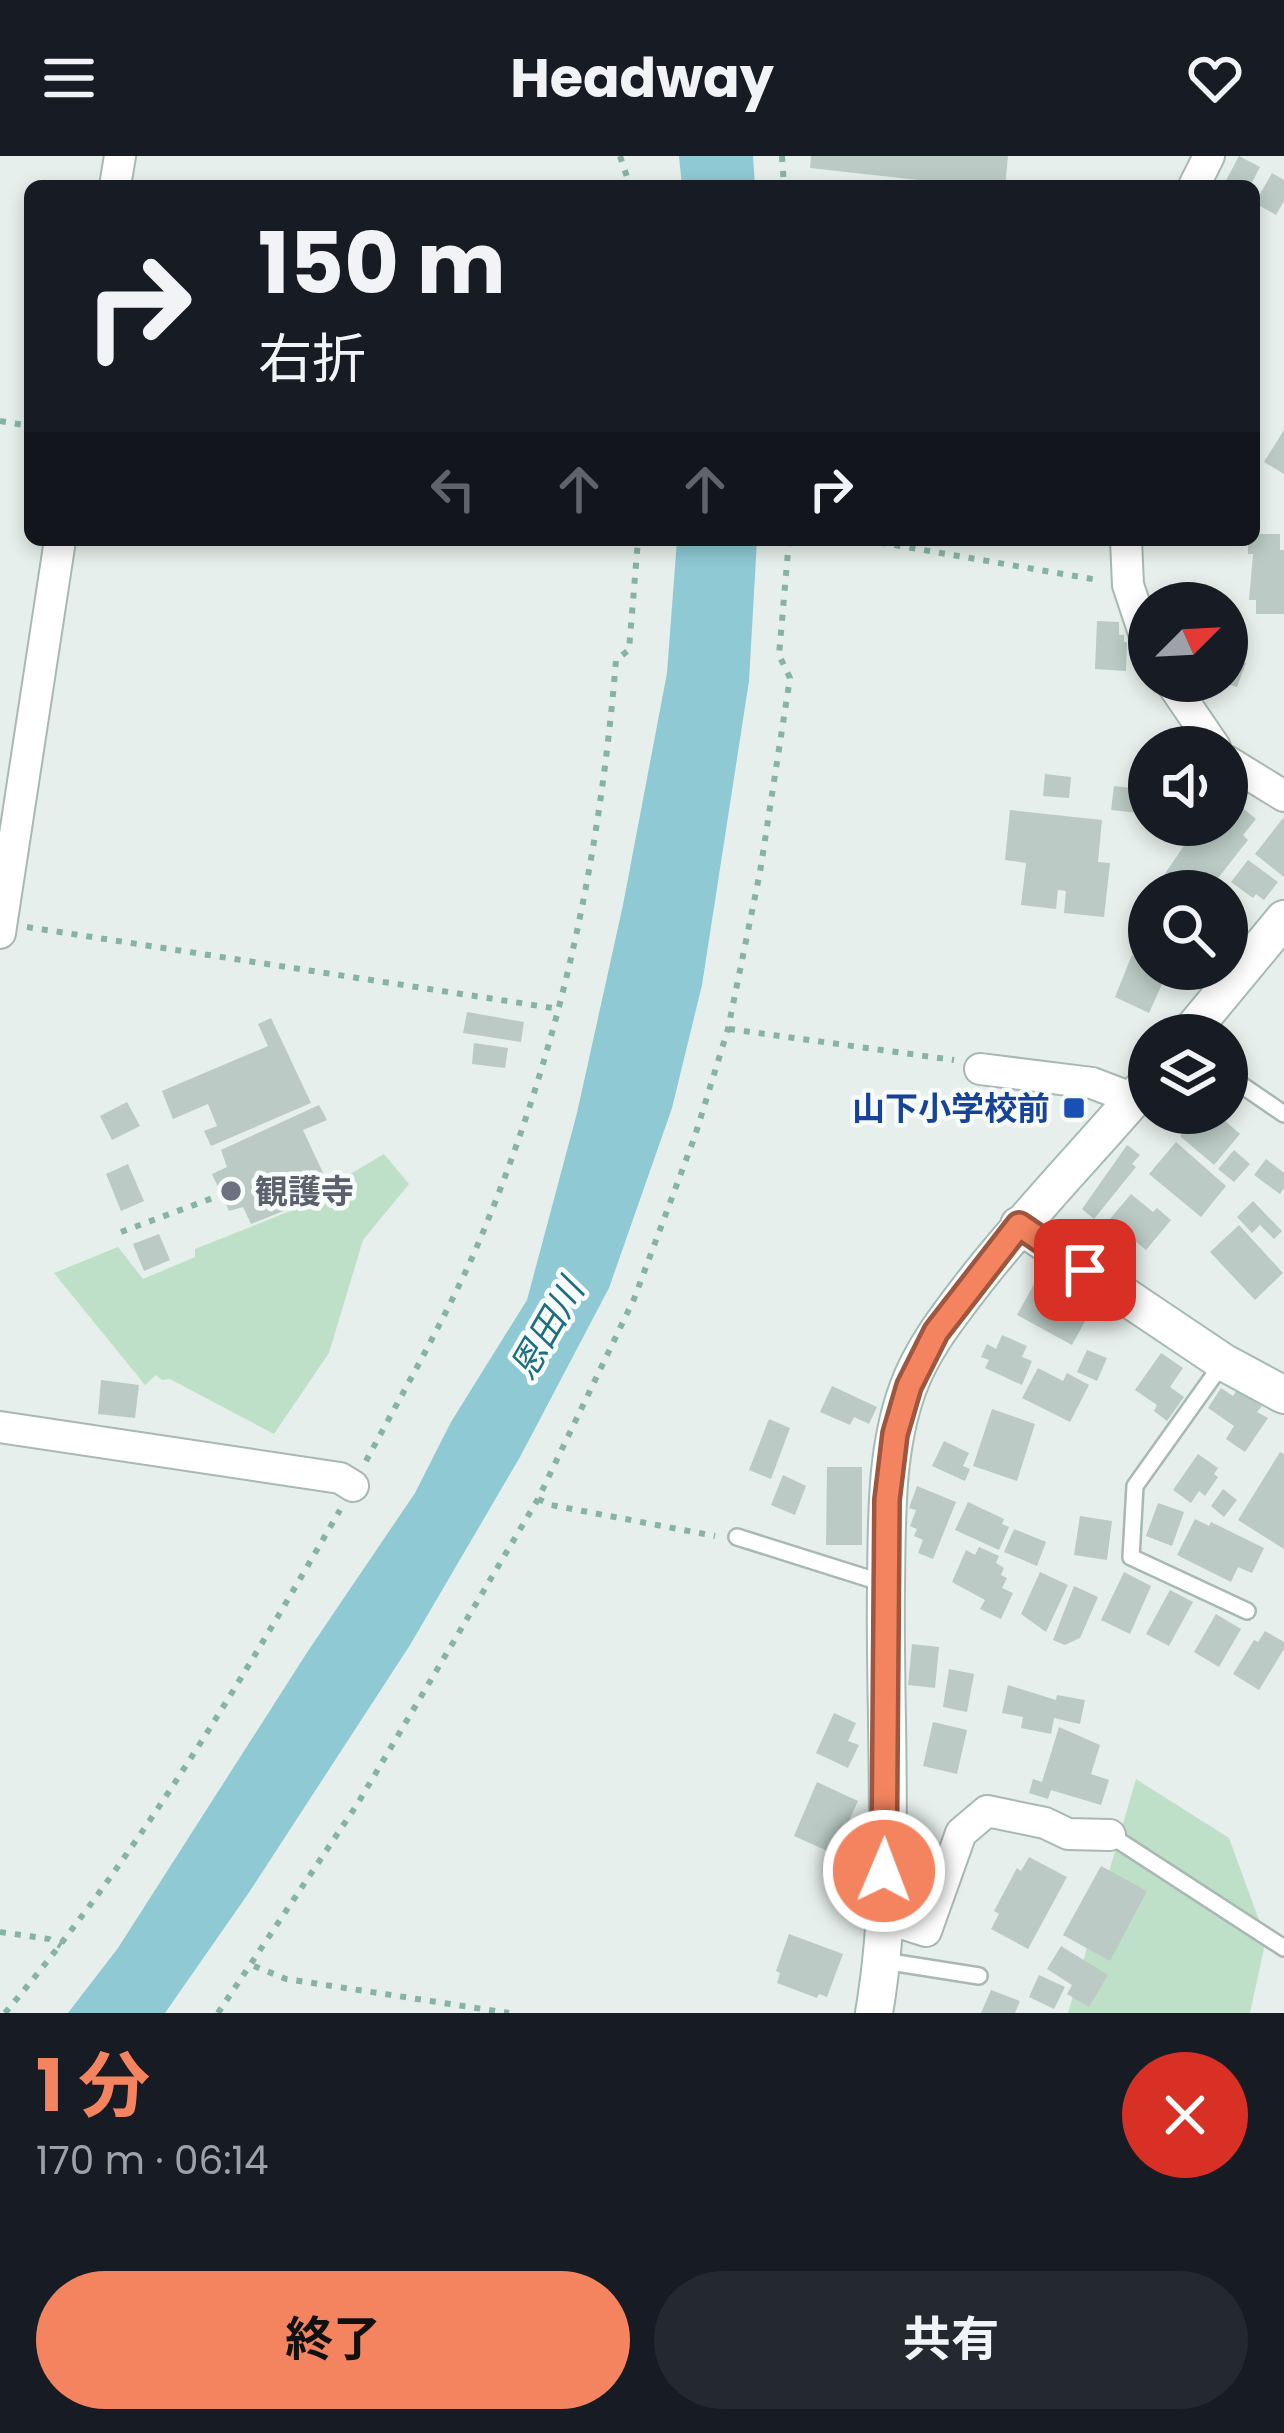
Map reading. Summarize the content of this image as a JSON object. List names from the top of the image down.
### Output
{
  "water": ["恩田川"],
  "places": {
    "transit": ["山下小学校前"],
    "other": ["観護寺"]
  },
  "north": "top right",
  "page": {
    "header": "Headway",
    "turn": ["150 m", "右折"],
    "heading": ["1 分", "170 m · 06:14"],
    "buttons": ["終了", "共有"]
  }
}
